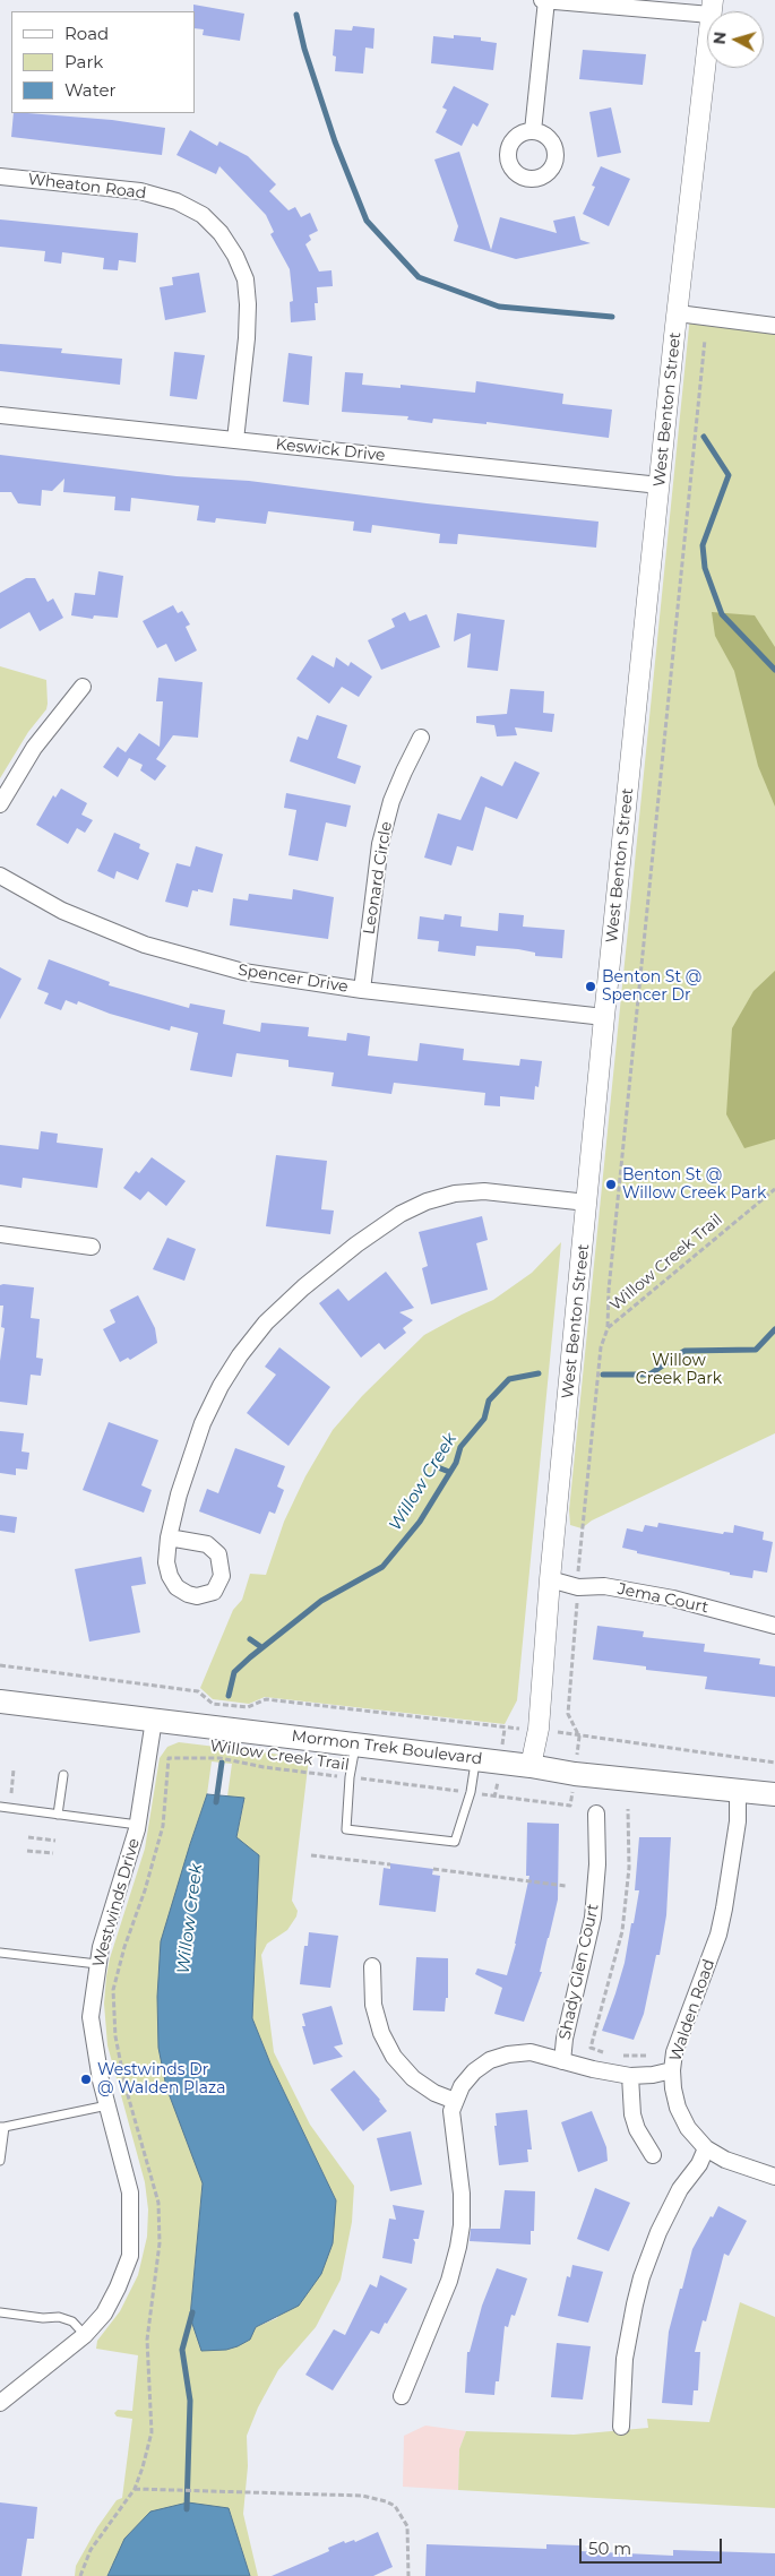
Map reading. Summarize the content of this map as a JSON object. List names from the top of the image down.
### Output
{
  "streets": {
    "main road": ["Mormon Trek Boulevard"],
    "street": [
      "Wheaton Road",
      "West Benton Street",
      "Keswick Drive",
      "Leonard Circle",
      "Spencer Drive",
      "Jema Court",
      "Westwinds Drive",
      "Shady Glen Court",
      "Walden Road"
    ],
    "path": ["Willow Creek Trail"]
  },
  "crossings": [
    ["Wheaton Road", "Keswick Drive"],
    ["West Benton Street", "Keswick Drive"],
    ["West Benton Street", "Spencer Drive"],
    ["West Benton Street", "Jema Court"],
    ["West Benton Street", "Mormon Trek Boulevard"],
    ["Leonard Circle", "Spencer Drive"],
    ["Willow Creek Trail", "Jema Court"],
    ["Willow Creek Trail", "Mormon Trek Boulevard"],
    ["Mormon Trek Boulevard", "Westwinds Drive"],
    ["Mormon Trek Boulevard", "Walden Road"]
  ],
  "water": ["Willow Creek"],
  "parks": ["Willow Creek Park"],
  "places": ["Benton St @ Spencer Dr", "Benton St @ Willow Creek Park", "Westwinds Dr @ Walden Plaza"],
  "legend": ["Road", "Park", "Water"],
  "scale_bar": "50 m",
  "north": "left"
}
